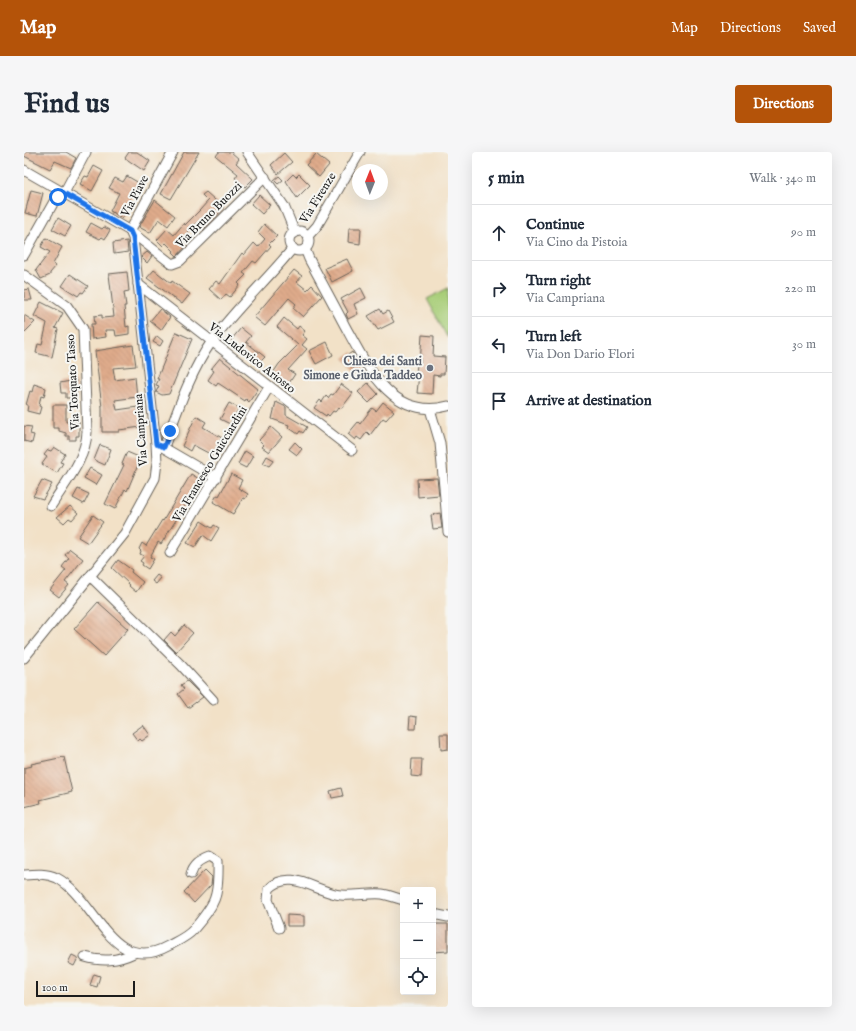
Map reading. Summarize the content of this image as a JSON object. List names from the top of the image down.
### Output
{
  "streets": {
    "street": [
      "Via Piave",
      "Via Firenze",
      "Via Bruno Buozzi",
      "Via Ludovico Ariosto",
      "Via Torquato Tasso",
      "Via Campriana",
      "Via Francesco Guicciardini"
    ]
  },
  "crossings": [
    ["Via Piave", "Via Bruno Buozzi"],
    ["Via Piave", "Via Campriana"],
    ["Via Bruno Buozzi", "Via Campriana"],
    ["Via Ludovico Ariosto", "Via Campriana"],
    ["Via Ludovico Ariosto", "Via Francesco Guicciardini"]
  ],
  "places": ["Chiesa dei Santi Simone e Giuda Taddeo"],
  "scale_bar": "100 m",
  "north": "top",
  "page": {
    "header": "Map",
    "nav": ["Map", "Directions", "Saved"],
    "buttons": "Directions",
    "title": "Find us",
    "heading": ["5 min", "Walk · 340 m"],
    "list": [
      ["Continue", "Via Cino da Pistoia", "90 m"],
      ["Turn right", "Via Campriana", "220 m"],
      ["Turn left", "Via Don Dario Flori", "30 m"],
      "Arrive at destination"
    ],
    "map_buttons": ["+", "−"],
    "scale": "100 m"
  }
}
